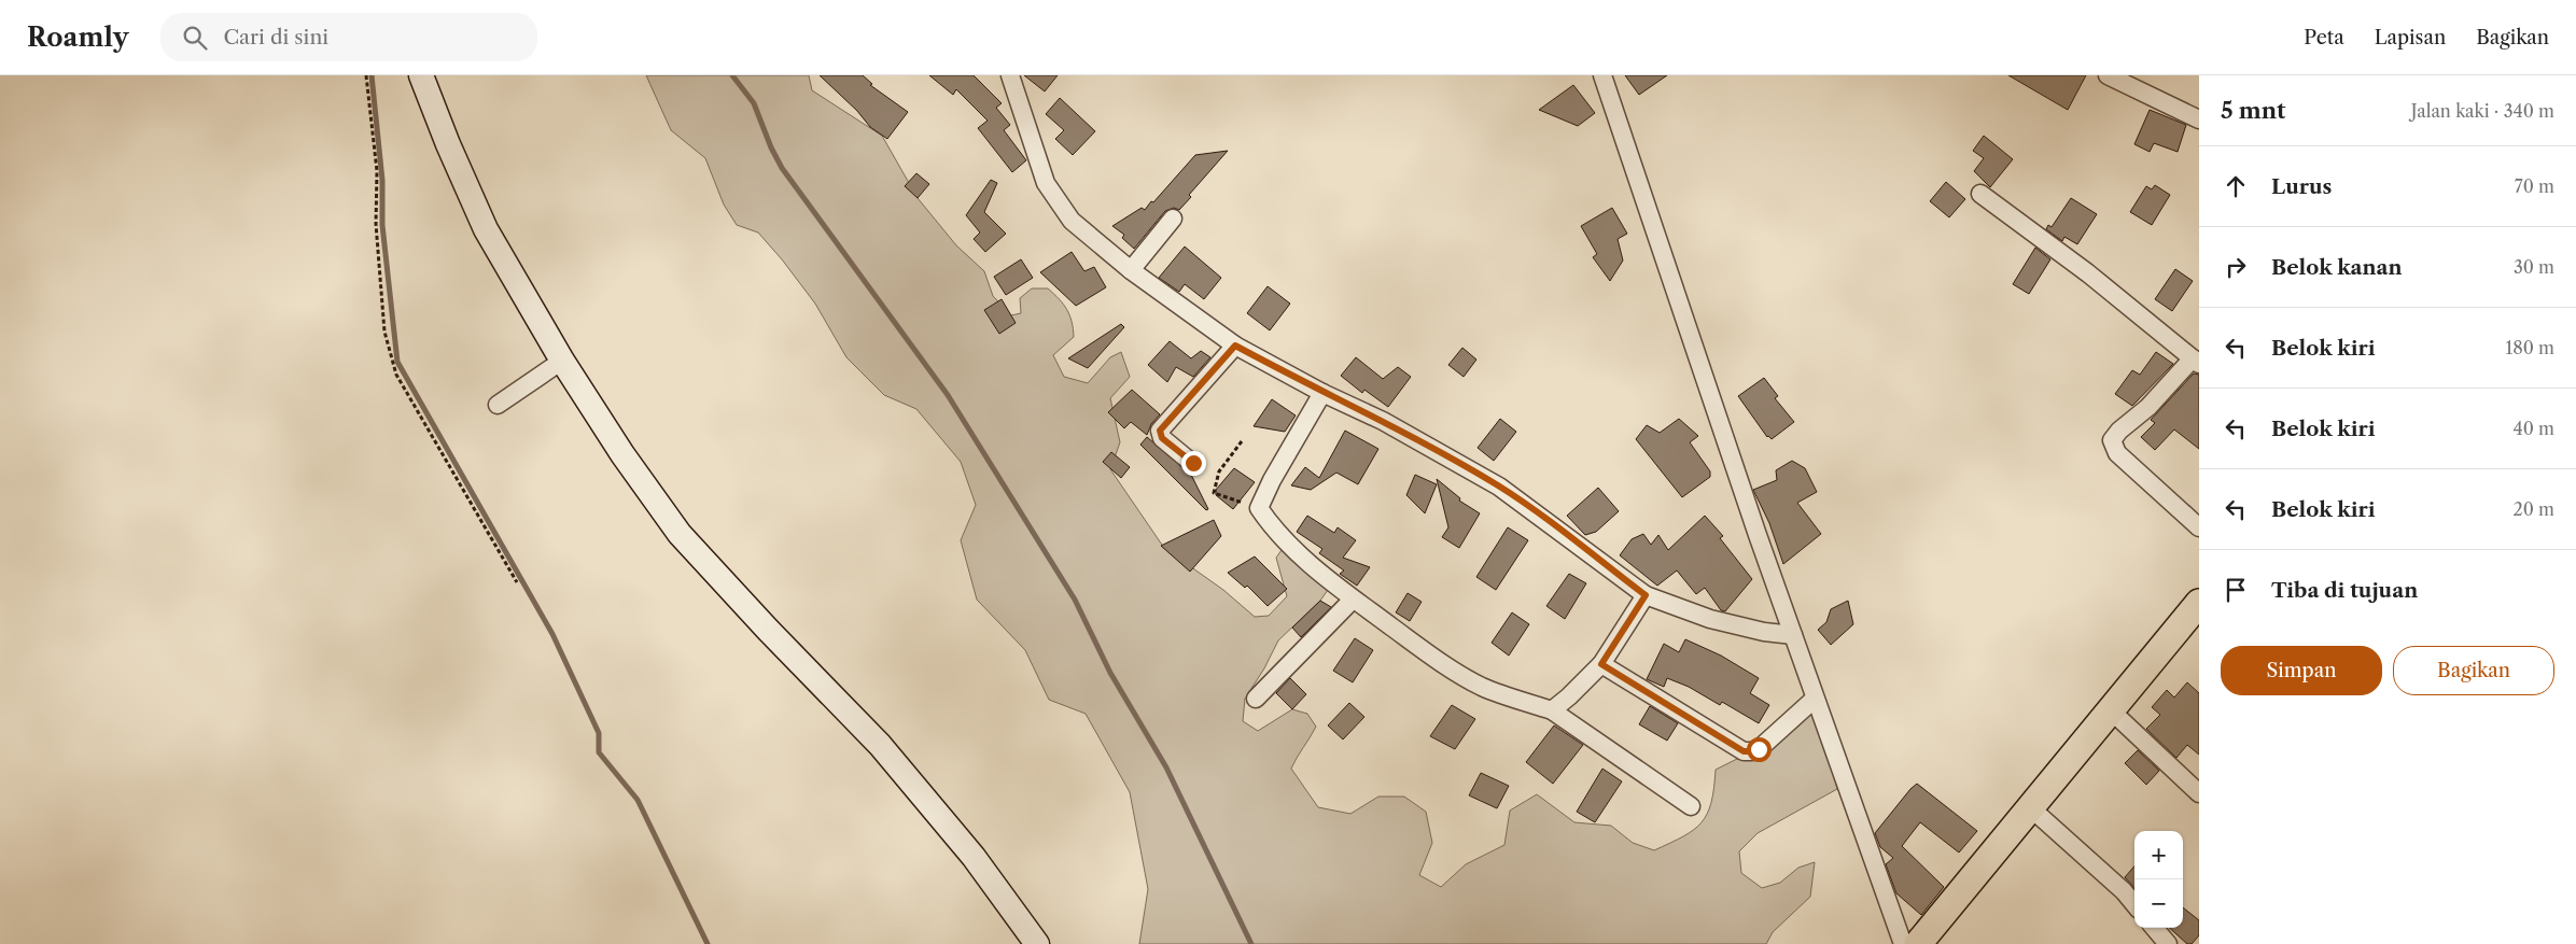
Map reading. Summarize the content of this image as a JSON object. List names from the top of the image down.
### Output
{
  "page": {
    "header": "Roamly",
    "search": "Cari di sini",
    "nav": ["Peta", "Lapisan", "Bagikan"],
    "heading": ["5 mnt", "Jalan kaki · 340 m"],
    "list": [
      ["Lurus", "70 m"],
      ["Belok kanan", "30 m"],
      ["Belok kiri", "180 m"],
      ["Belok kiri", "40 m"],
      ["Belok kiri", "20 m"],
      "Tiba di tujuan"
    ],
    "buttons": ["Simpan", "Bagikan"],
    "map_buttons": ["+", "−"]
  }
}
